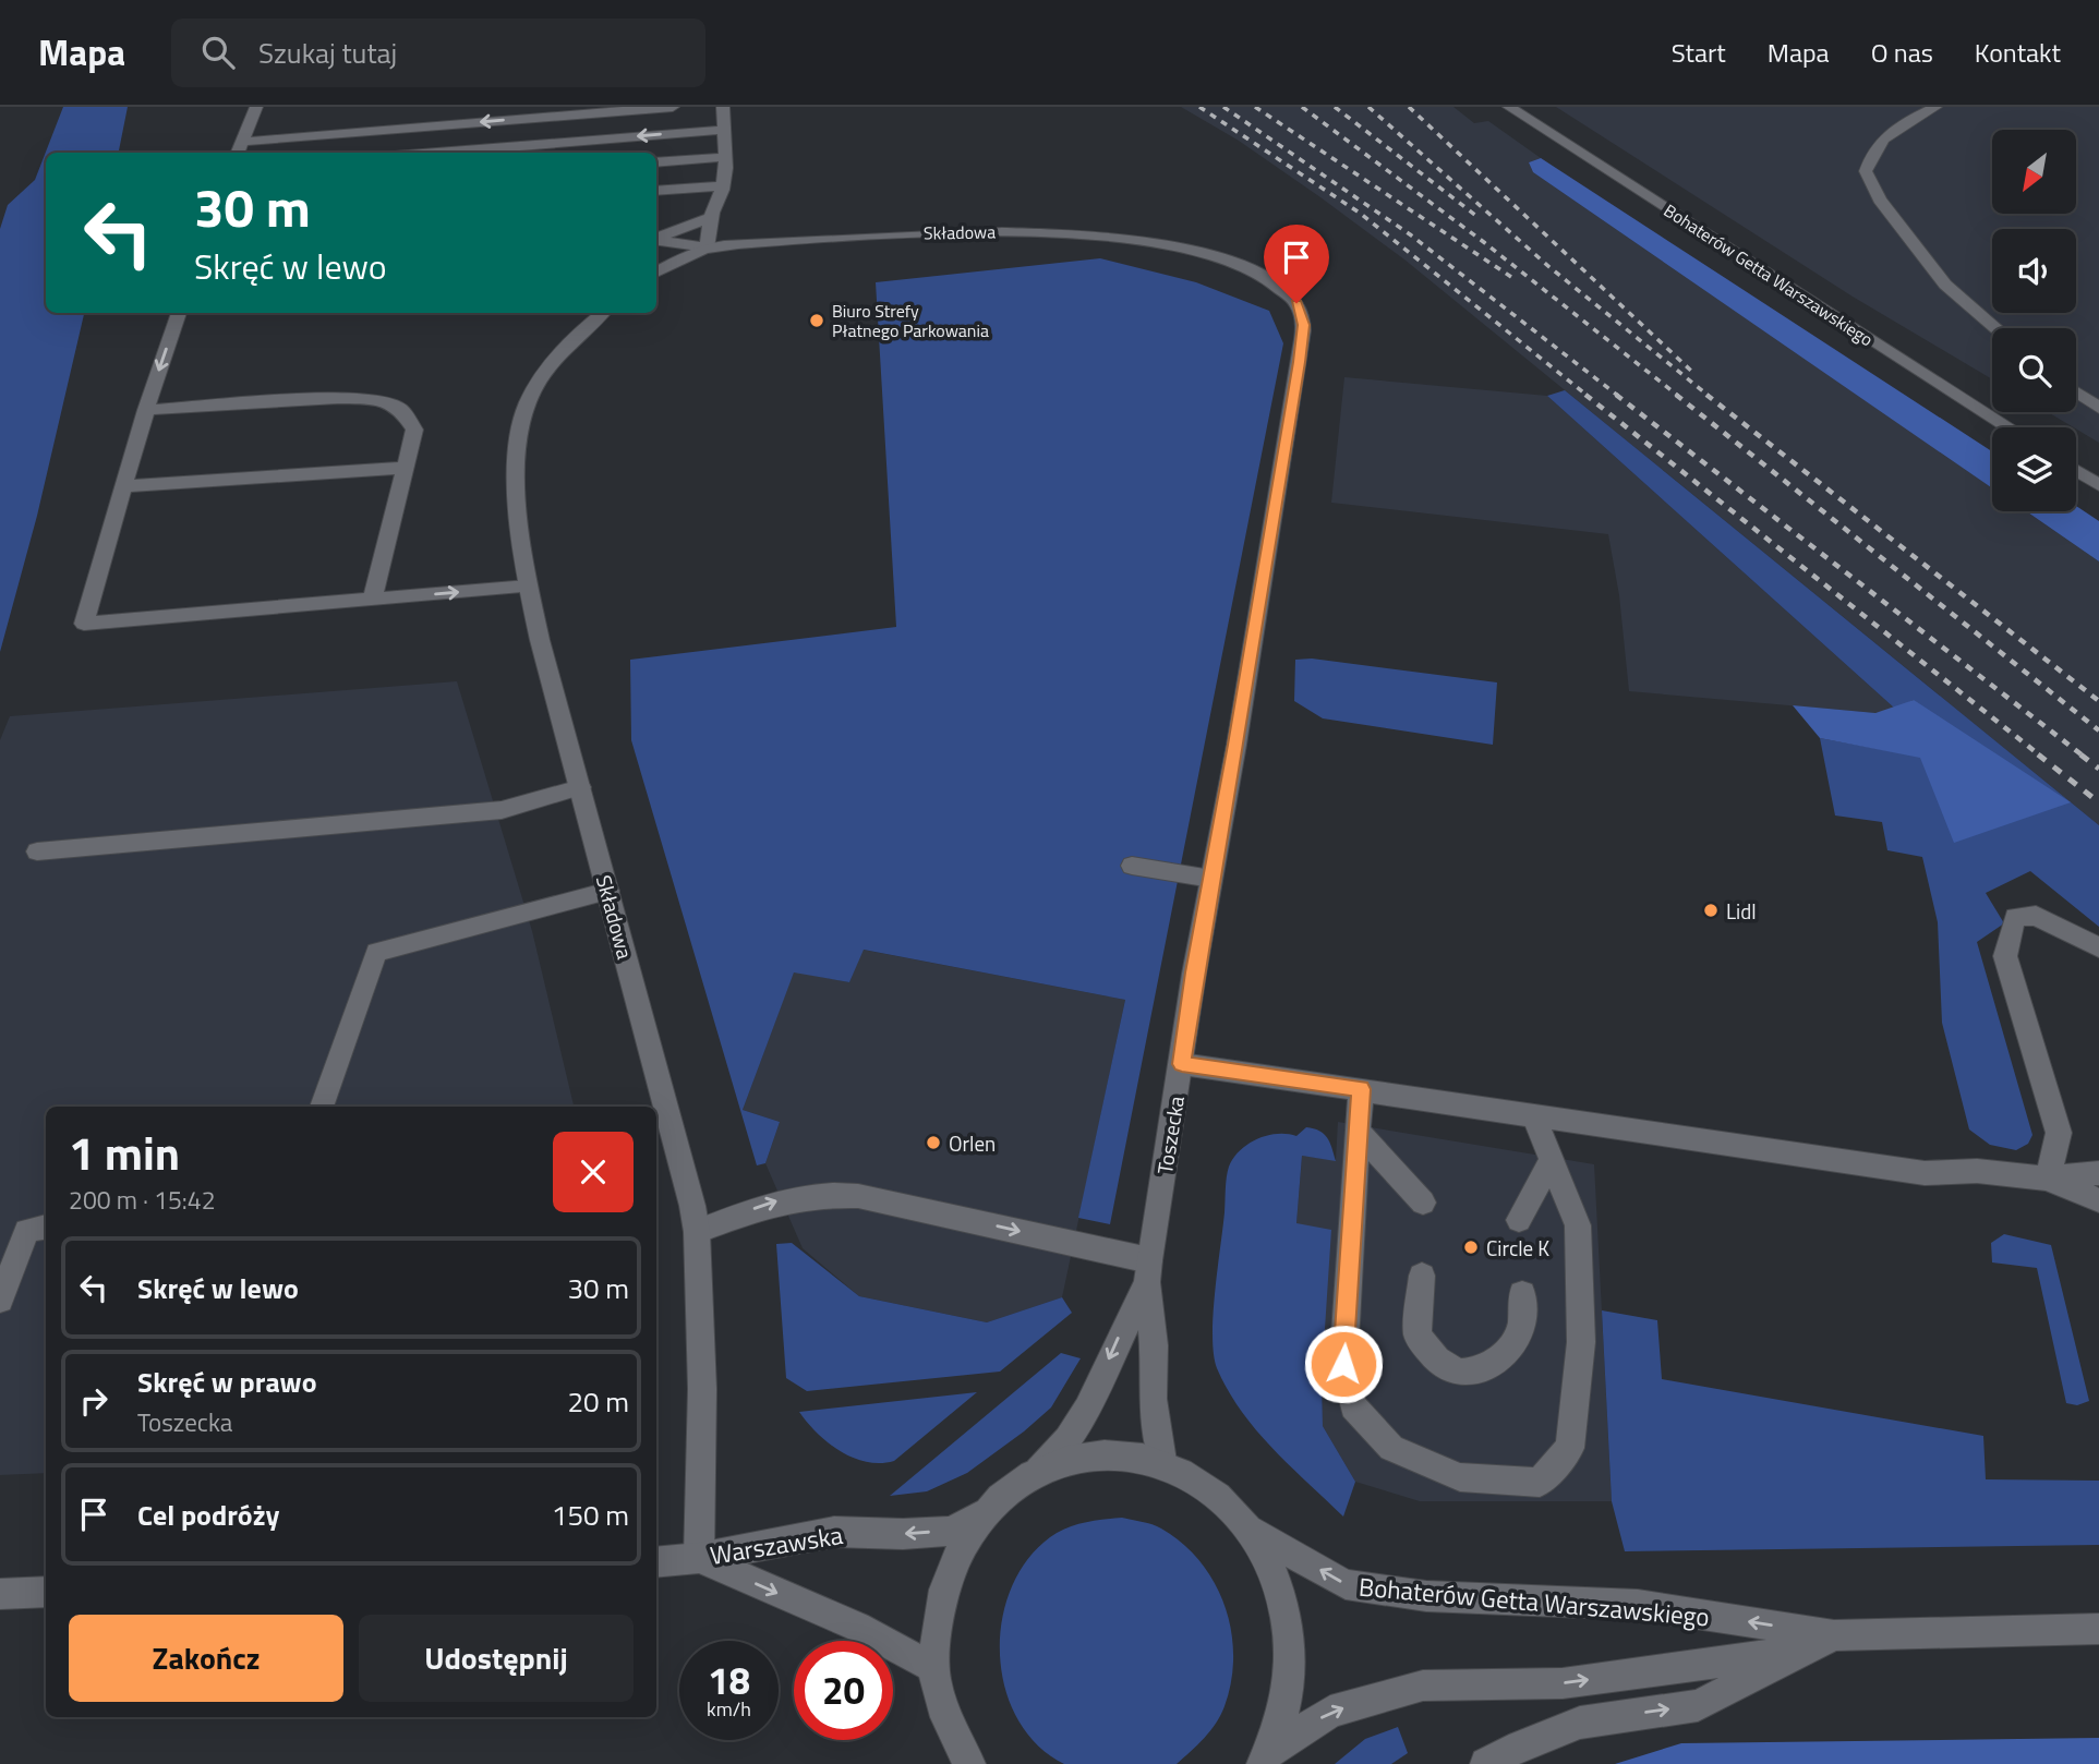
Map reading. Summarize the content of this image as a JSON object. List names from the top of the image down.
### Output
{
  "streets": {
    "street": [
      "Składowa",
      "Bohaterów Getta Warszawskiego",
      "Toszecka",
      "Warszawska"
    ]
  },
  "crossings": [
    ["Składowa", "Toszecka"],
    ["Składowa", "Warszawska"]
  ],
  "one_way": ["Warszawska"],
  "places": [
    "Biuro Strefy Płatnego Parkowania",
    "Lidl",
    "Orlen",
    "Circle K"
  ],
  "north": "bottom left",
  "page": {
    "header": "Mapa",
    "search": "Szukaj tutaj",
    "nav": [
      "Start",
      "Mapa",
      "O nas",
      "Kontakt"
    ],
    "turn": ["30 m", "Skręć w lewo"],
    "heading": ["1 min", "200 m · 15:42"],
    "list": [
      {
        "name": "Skręć w lewo",
        "value": "30 m"
      },
      {
        "name": "Skręć w prawo",
        "note": "Toszecka",
        "value": "20 m"
      },
      {
        "name": "Cel podróży",
        "value": "150 m"
      }
    ],
    "buttons": ["Zakończ", "Udostępnij"],
    "speed": "18 km/h",
    "limit": "20"
  }
}
